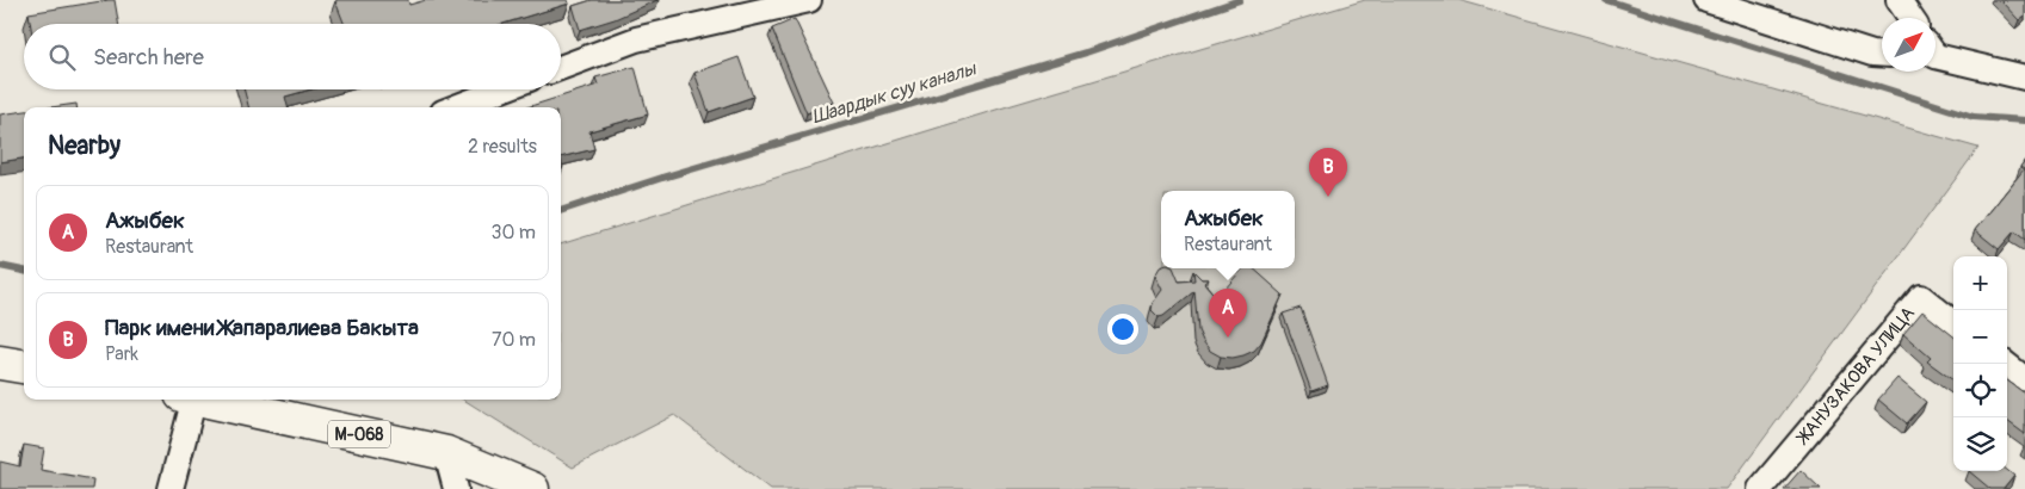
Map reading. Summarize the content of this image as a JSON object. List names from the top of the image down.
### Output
{
  "streets": {
    "main road": ["М-068"],
    "street": ["ЖАНУЗАКОВА УЛИЦА"]
  },
  "water": ["Шаардык суу каналы"],
  "north": "top right",
  "page": {
    "search": "Search here",
    "heading": ["Nearby", "2 results"],
    "pins": ["B", "A"],
    "list": [
      {
        "mark": "A",
        "name": "Ажыбек",
        "note": "Restaurant",
        "value": "30 m"
      },
      {
        "mark": "B",
        "name": "Парк имени Жапаралиева Бакыта",
        "note": "Park",
        "value": "70 m"
      }
    ],
    "popup": ["Ажыбек", "Restaurant"],
    "map_buttons": ["+", "−"]
  }
}
